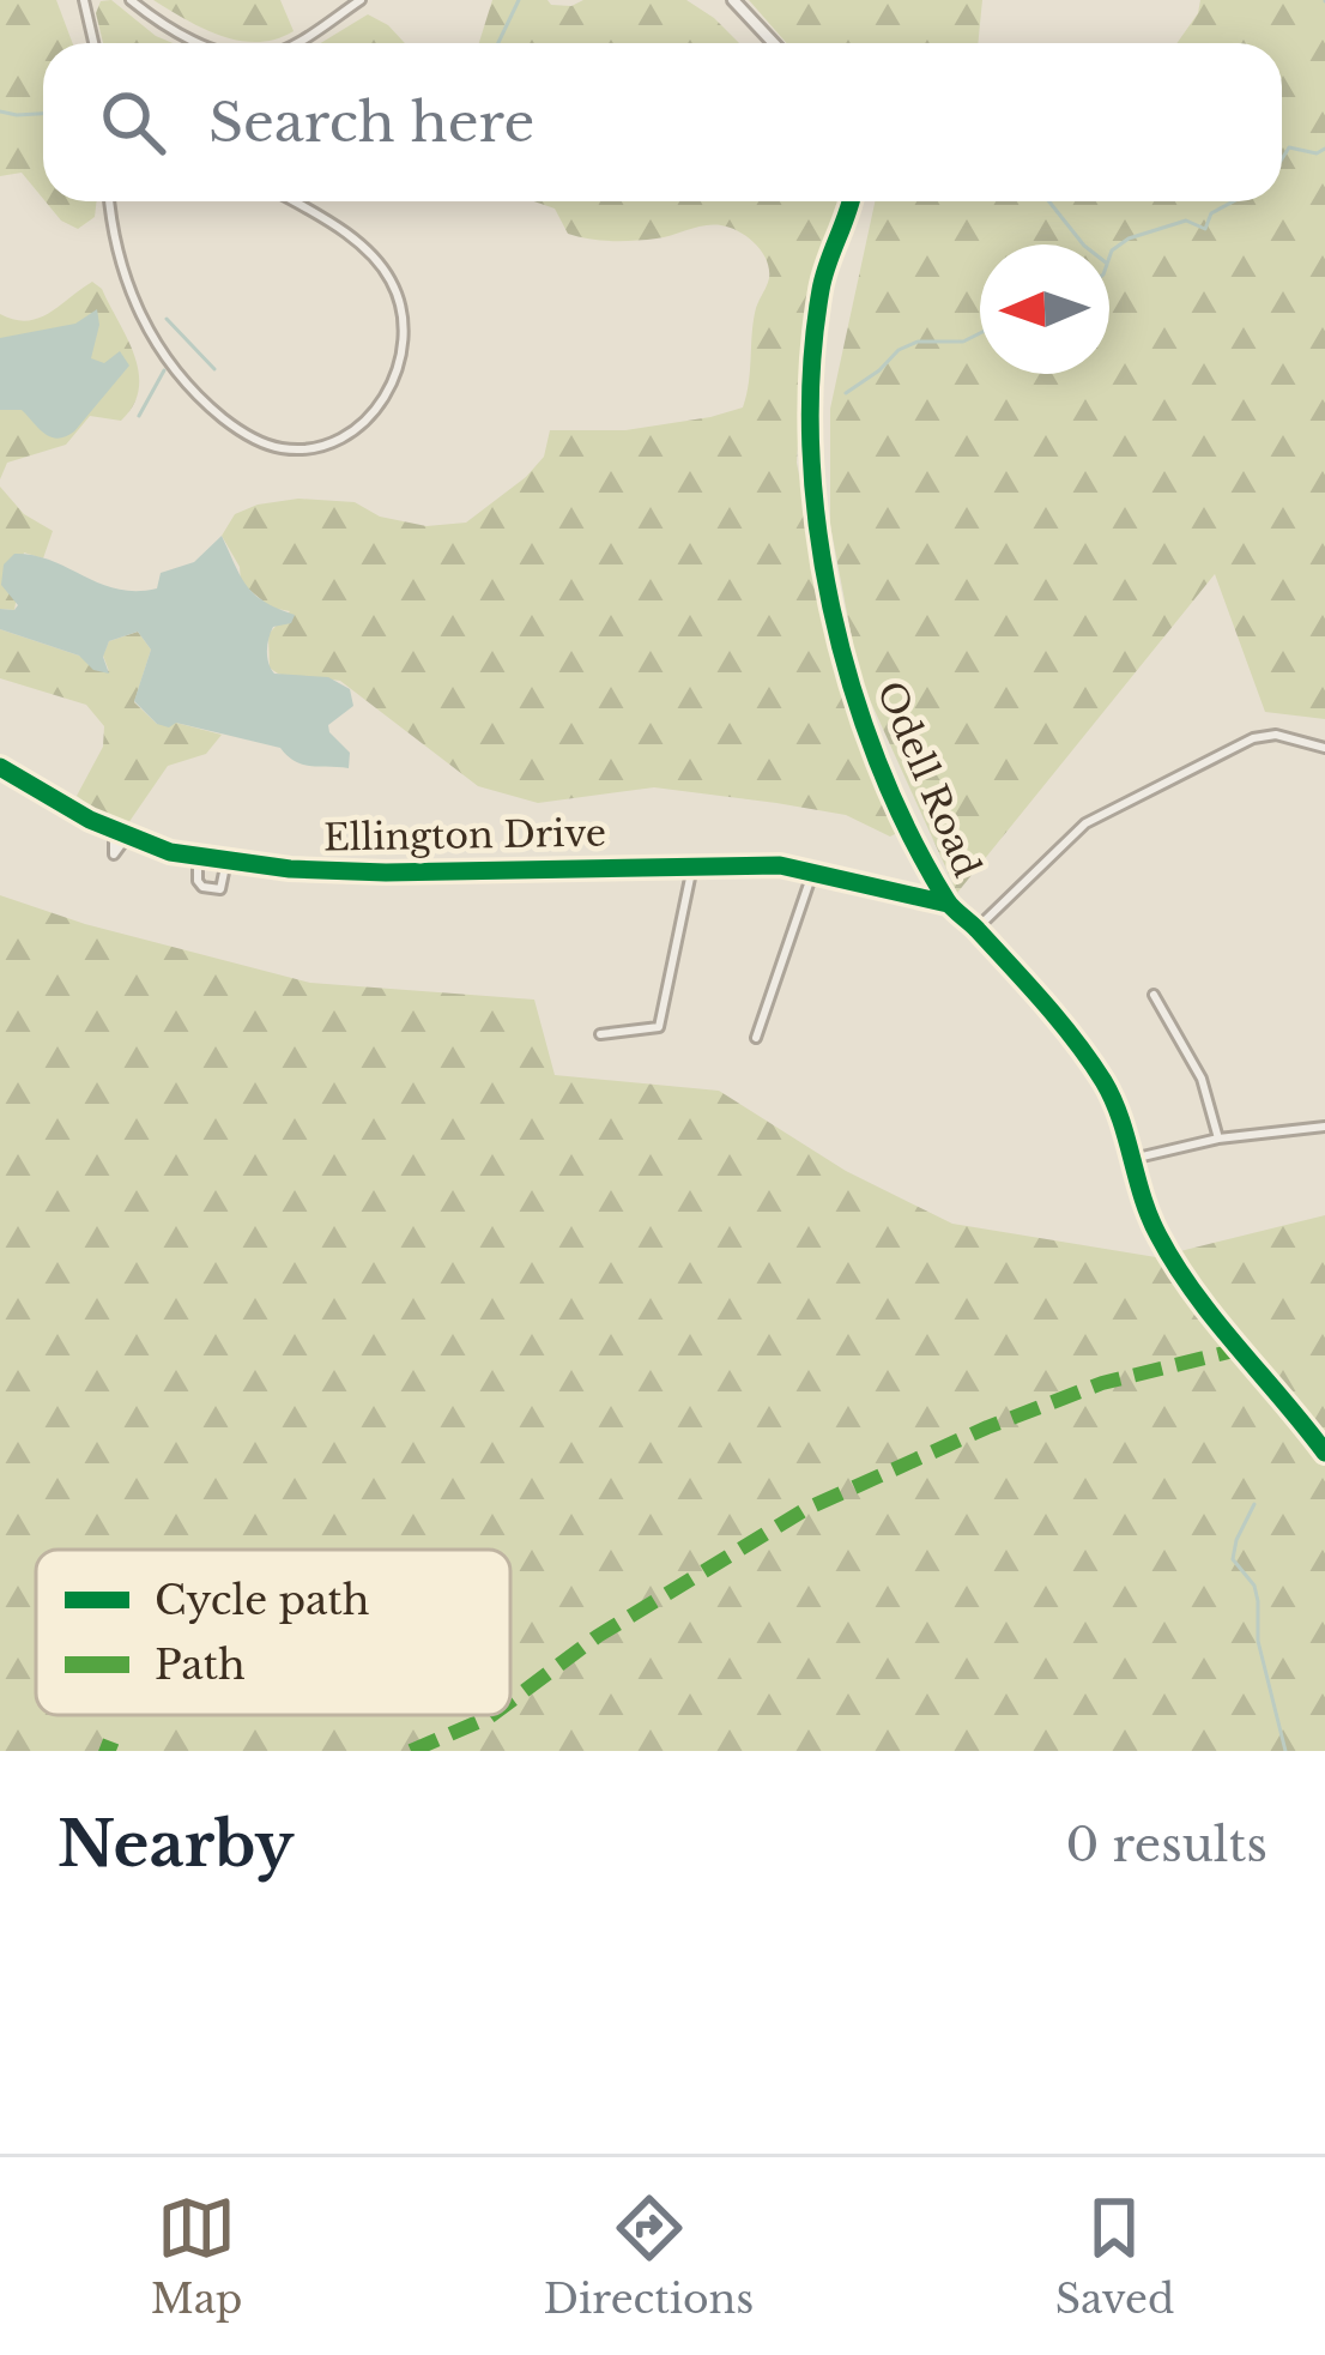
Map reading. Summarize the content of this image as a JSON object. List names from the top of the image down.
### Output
{
  "streets": {
    "street": ["Odell Road", "Ellington Drive"]
  },
  "crossings": [
    ["Odell Road", "Ellington Drive"]
  ],
  "legend": ["Cycle path", "Path"],
  "north": "left",
  "page": {
    "search": "Search here",
    "heading": ["Nearby", "0 results"],
    "nav": ["Map", "Directions", "Saved"]
  }
}
